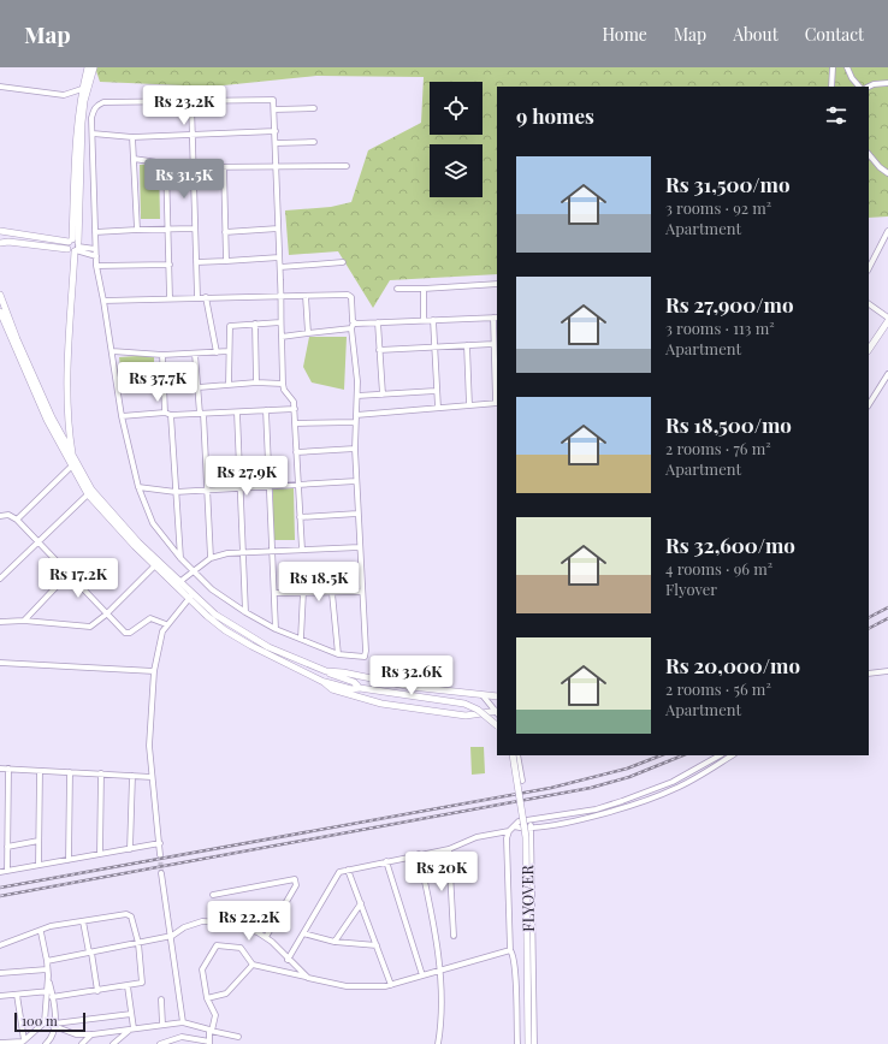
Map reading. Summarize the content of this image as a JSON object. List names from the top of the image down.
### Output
{
  "streets": {
    "main road": ["FLYOVER"]
  },
  "scale_bar": "100 m",
  "page": {
    "header": "Map",
    "nav": [
      "Home",
      "Map",
      "About",
      "Contact"
    ],
    "price": [
      "Rs 23.2K",
      "Rs 31.5K",
      "Rs 37.7K",
      "Rs 27.9K",
      "Rs 17.2K",
      "Rs 18.5K",
      "Rs 32.6K",
      "Rs 20K",
      "Rs 22.2K"
    ],
    "heading": "9 homes",
    "list": [
      {
        "name": "Rs 31,500/mo",
        "note": "3 rooms · 92 m² · Apartment"
      },
      {
        "name": "Rs 27,900/mo",
        "note": "3 rooms · 113 m² · Apartment"
      },
      {
        "name": "Rs 18,500/mo",
        "note": "2 rooms · 76 m² · Apartment"
      },
      {
        "name": "Rs 32,600/mo",
        "note": "4 rooms · 96 m² · Flyover"
      },
      {
        "name": "Rs 20,000/mo",
        "note": "2 rooms · 56 m² · Apartment"
      }
    ],
    "scale": "100 m"
  }
}
